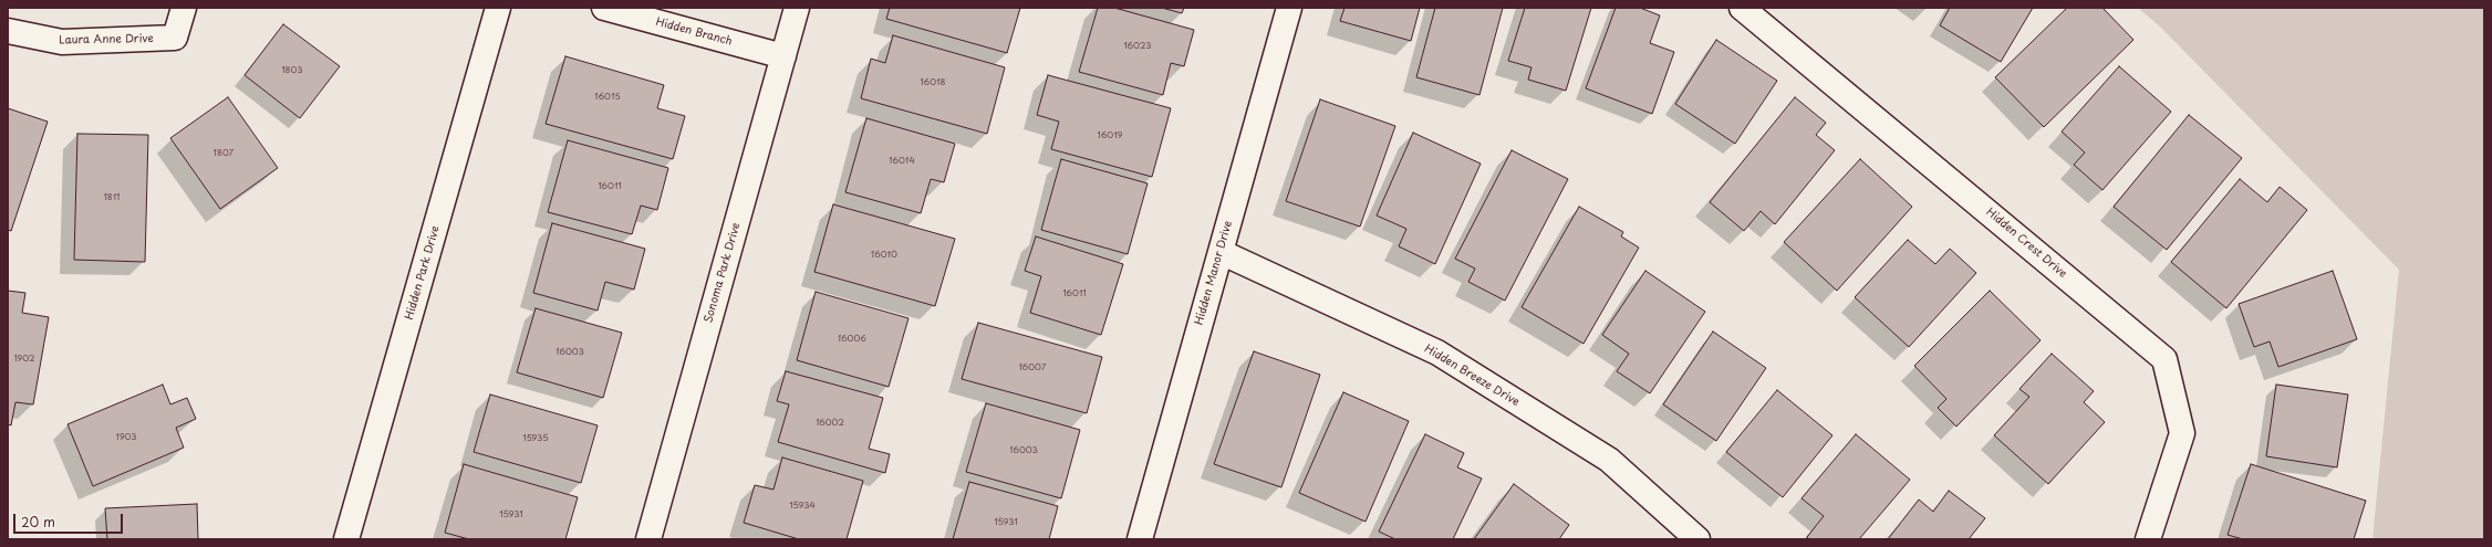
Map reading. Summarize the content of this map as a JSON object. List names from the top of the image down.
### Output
{
  "streets": {
    "street": [
      "Hidden Branch",
      "Laura Anne Drive",
      "Hidden Crest Drive",
      "Hidden Park Drive",
      "Sonoma Park Drive",
      "Hidden Manor Drive",
      "Hidden Breeze Drive"
    ]
  },
  "crossings": [
    ["Hidden Branch", "Sonoma Park Drive"],
    ["Hidden Manor Drive", "Hidden Breeze Drive"]
  ],
  "house_numbers": [
    "16023",
    "1803",
    "16018",
    "16015",
    "16019",
    "1807",
    "16014",
    "16011",
    "1811",
    "16010",
    "16011",
    "16006",
    "16003",
    "1902",
    "16007",
    "16002",
    "1903",
    "15935",
    "16003",
    "15934",
    "15931",
    "15931"
  ],
  "scale_bar": "20 m"
}
